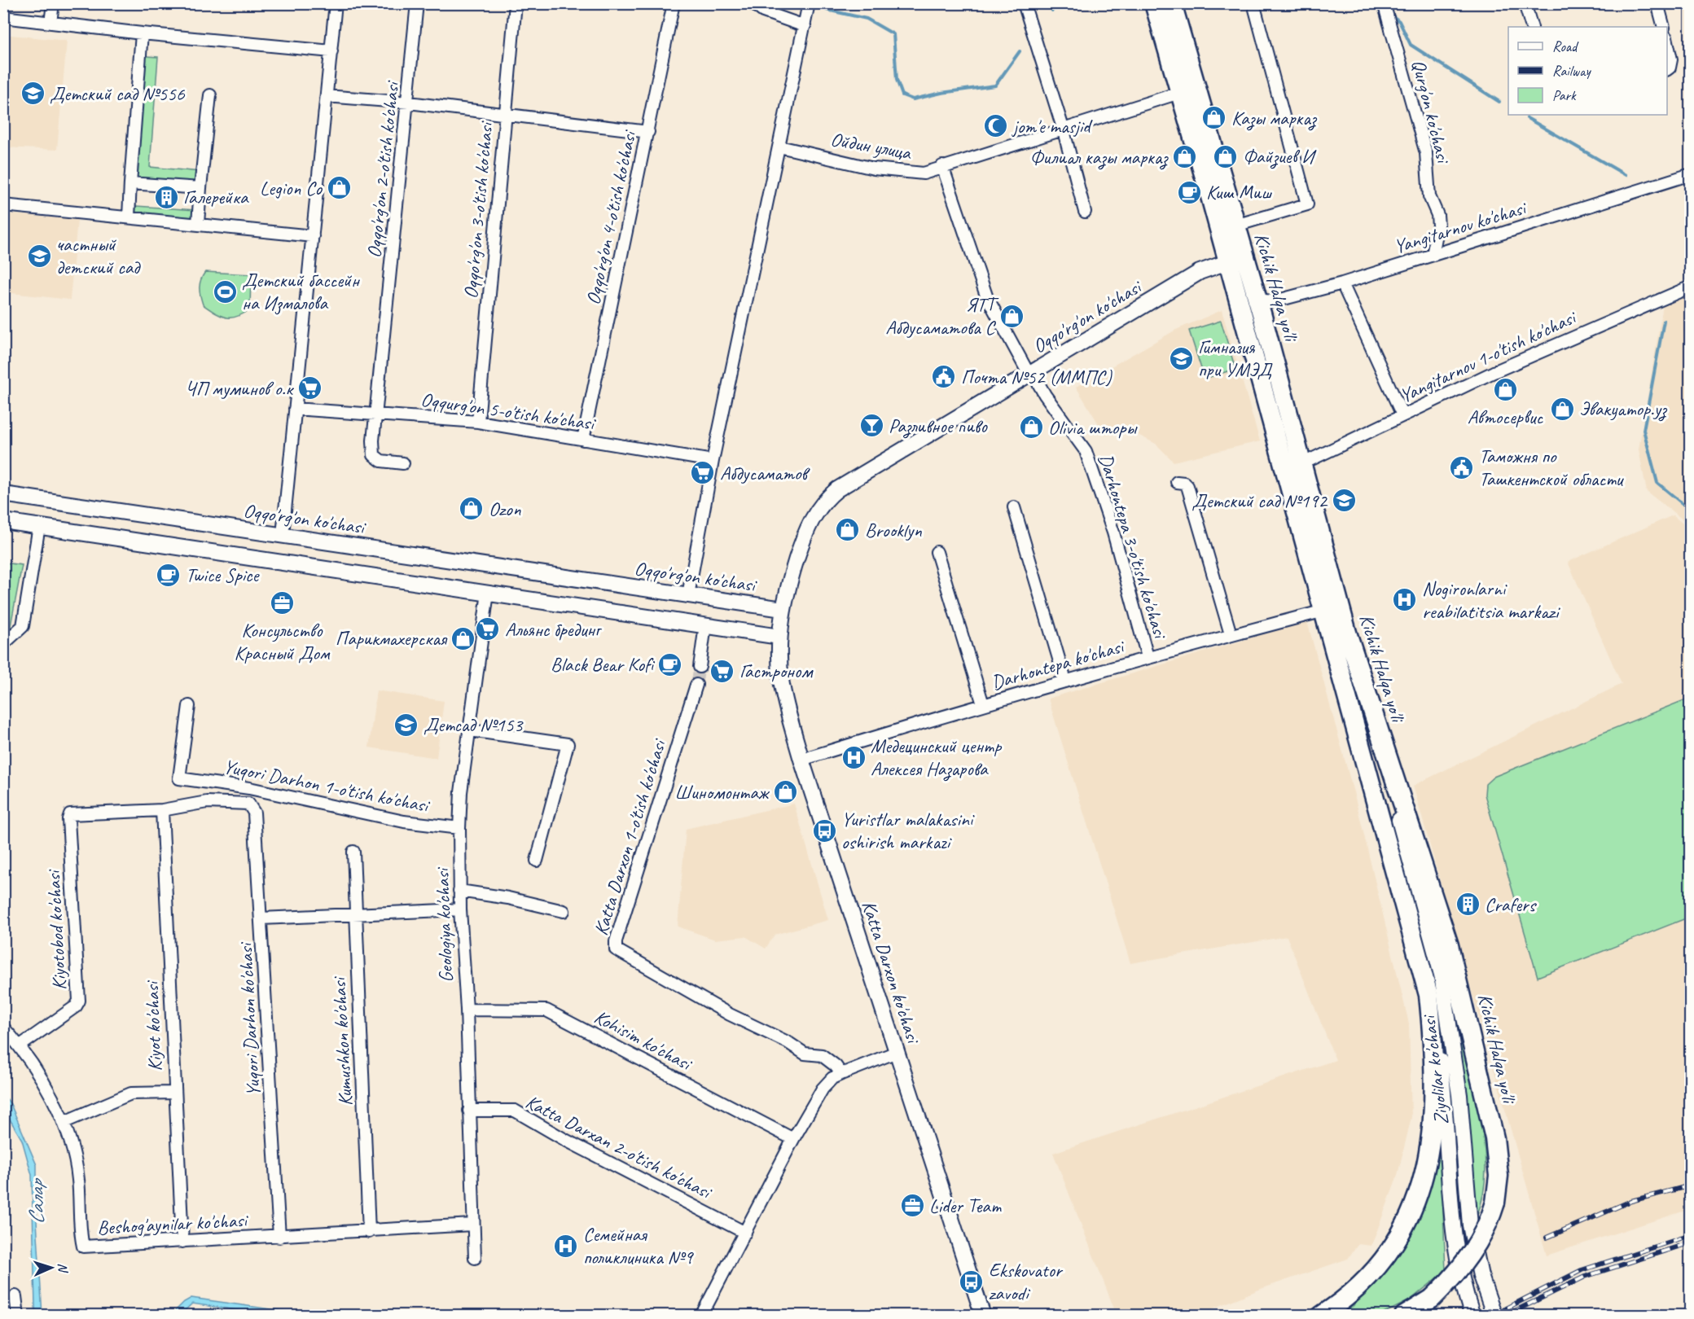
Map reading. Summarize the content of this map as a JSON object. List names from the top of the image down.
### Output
{
  "streets": {
    "highway": ["Kichik Halqa yo'li"],
    "main road": ["Oqqo'rg'on ko'chasi", "Katta Darxon ko'chasi", "Ziyolilar ko'chasi"],
    "street": [
      "Qurg'on ko'chasi",
      "Ойдин улица",
      "Oqqo'rg'on 2-o'tish ko'chasi",
      "Oqqo'rg'on 3-o'tish ko'chasi",
      "Oqqo'rg'on 4-o'tish ko'chasi",
      "Yangitarnov ko'chasi",
      "Yangitarnov 1-o'tish ko'chasi",
      "Oqqurg'on 5-o'tish ko'chasi",
      "Darhontepa 3-o'tish ko'chasi",
      "Darhontepa ko'chasi",
      "Yuqori Darhon 1-o'tish ko'chasi",
      "Katta Darxon 1-o'tish ko'chasi",
      "Geologiya ko'chasi",
      "Kiyotobod ko'chasi",
      "Yuqori Darhon ko'chasi",
      "Kiyot ko'chasi",
      "Kohisim ko'chasi",
      "Kumushkon ko'chasi",
      "Katta Darxan 2-o'tish ko'chasi",
      "Beshog'aynilar ko'chasi"
    ]
  },
  "crossings": [
    ["Qurg'on ko'chasi", "Yangitarnov ko'chasi"],
    ["Ойдин улица", "Kichik Halqa yo'li"],
    ["Ойдин улица", "Darhontepa 3-o'tish ko'chasi"],
    ["Oqqo'rg'on 2-o'tish ko'chasi", "Oqqurg'on 5-o'tish ko'chasi"],
    ["Oqqo'rg'on 3-o'tish ko'chasi", "Oqqurg'on 5-o'tish ko'chasi"],
    ["Oqqo'rg'on 4-o'tish ko'chasi", "Oqqurg'on 5-o'tish ko'chasi"],
    ["Yangitarnov ko'chasi", "Kichik Halqa yo'li"],
    ["Kichik Halqa yo'li", "Oqqo'rg'on ko'chasi"],
    ["Kichik Halqa yo'li", "Yangitarnov 1-o'tish ko'chasi"],
    ["Kichik Halqa yo'li", "Darhontepa ko'chasi"],
    ["Kichik Halqa yo'li", "Ziyolilar ko'chasi"],
    ["Oqqo'rg'on ko'chasi", "Darhontepa 3-o'tish ko'chasi"],
    ["Oqqo'rg'on ko'chasi", "Katta Darxon ko'chasi"],
    ["Darhontepa 3-o'tish ko'chasi", "Darhontepa ko'chasi"],
    ["Darhontepa ko'chasi", "Katta Darxon ko'chasi"],
    ["Yuqori Darhon 1-o'tish ko'chasi", "Geologiya ko'chasi"],
    ["Yuqori Darhon 1-o'tish ko'chasi", "Kiyotobod ko'chasi"],
    ["Yuqori Darhon 1-o'tish ko'chasi", "Yuqori Darhon ko'chasi"],
    ["Yuqori Darhon 1-o'tish ko'chasi", "Kiyot ko'chasi"],
    ["Geologiya ko'chasi", "Kohisim ko'chasi"],
    ["Geologiya ko'chasi", "Katta Darxan 2-o'tish ko'chasi"],
    ["Geologiya ko'chasi", "Beshog'aynilar ko'chasi"],
    ["Kiyotobod ko'chasi", "Beshog'aynilar ko'chasi"],
    ["Yuqori Darhon ko'chasi", "Beshog'aynilar ko'chasi"],
    ["Kiyot ko'chasi", "Beshog'aynilar ko'chasi"],
    ["Kumushkon ko'chasi", "Beshog'aynilar ko'chasi"]
  ],
  "water": ["Салар"],
  "places": {
    "school or university": [
      "Детский сад №556",
      "частный детский сад",
      "Гимназия при УМЭД",
      "Детский сад №192",
      "Детсад №153"
    ],
    "shop": [
      "Казы марказ",
      "Файзиев И",
      "Филиал казы марказ",
      "Legion Co",
      "ЯТТ Абдусаматова С",
      "Автосервис",
      "Эвакуатор.уз",
      "Olivia шторы",
      "Ozon",
      "Brooklyn",
      "Парикмахерская",
      "Шиномонтаж"
    ],
    "mosque": ["jom'e masjid"],
    "cafe": ["Киш Миш", "Twice Spice", "Black Bear Kofi"],
    "building": ["Галерейка", "Crafers"],
    "sports": ["Детский бассейн на Измалова"],
    "public building": ["Почта №52 (ММПС)", "Таможня по Ташкентской области"],
    "supermarket": [
      "ЧП муминов о.к",
      "Абдусаматов",
      "Альянс брединг",
      "Гастроном"
    ],
    "bar": ["Разливное пиво"],
    "hospital": ["Nogironlarni reabilatitsia markazi", "Медецинский центр Алексея Назарова", "Семейная поликлиника №9"],
    "office": ["Консульство Красный Дом", "Lider Team"],
    "bus stop": ["Yuristlar malakasini oshirish markazi", "Ekskovator zavodi"]
  },
  "legend": ["Road", "Railway", "Park"],
  "north": "right"
}
